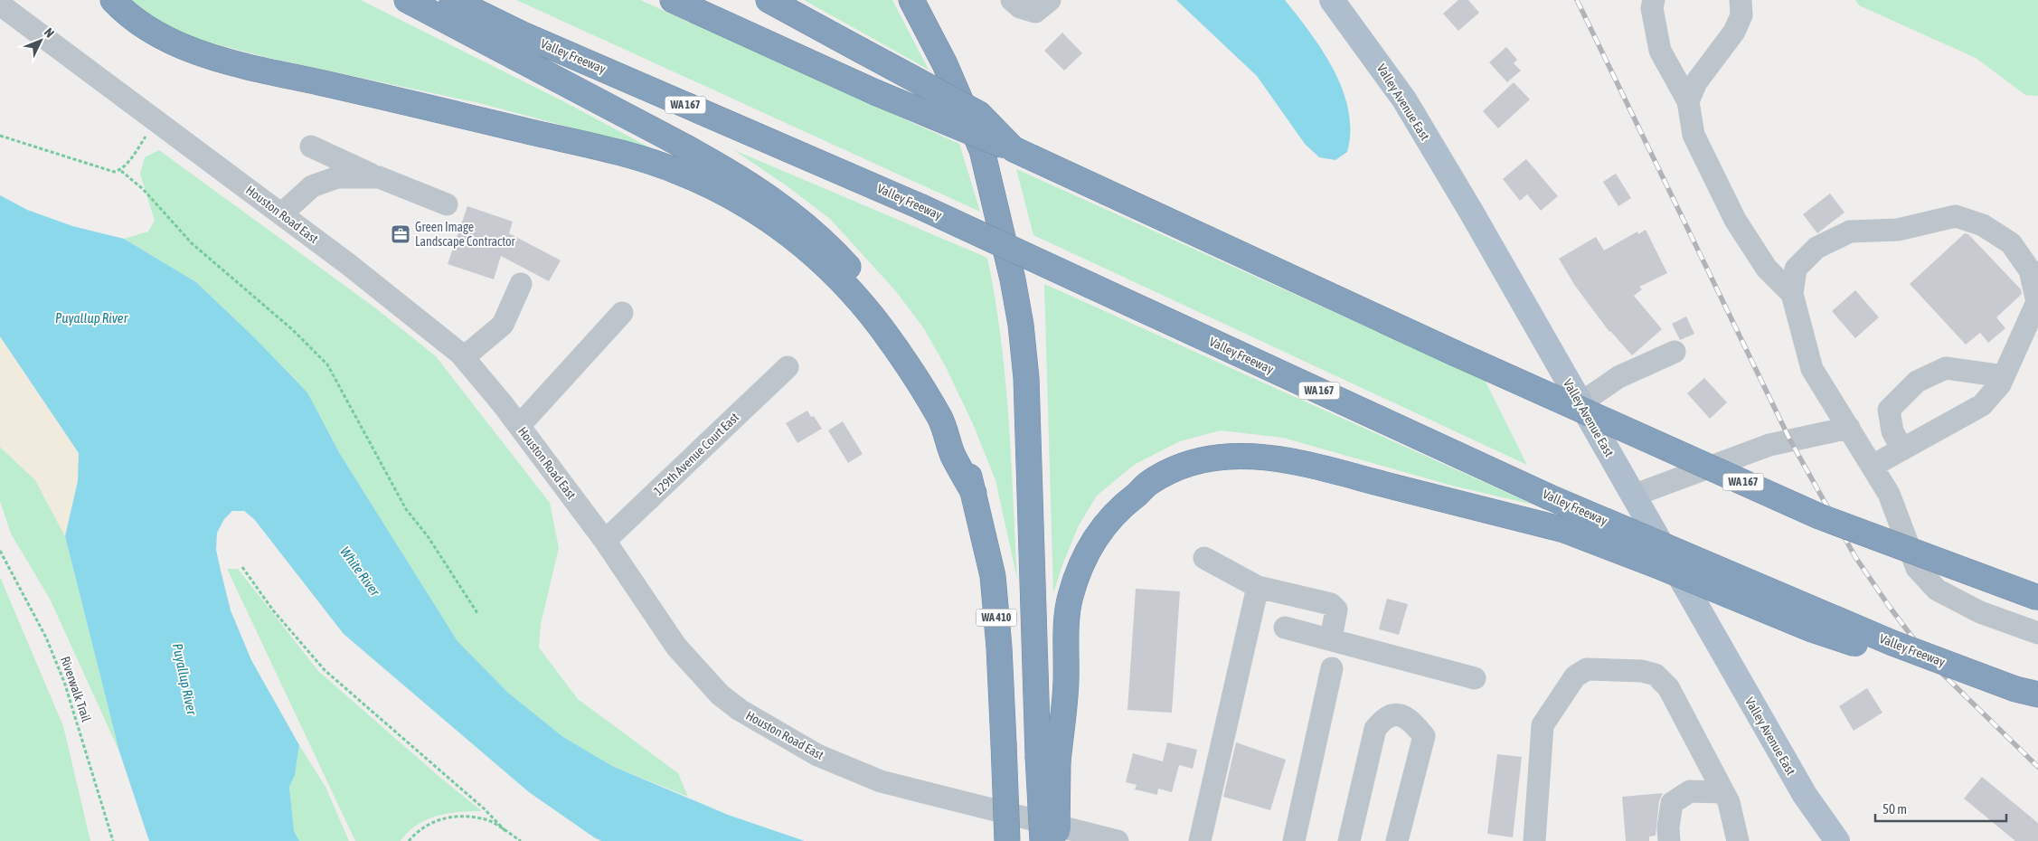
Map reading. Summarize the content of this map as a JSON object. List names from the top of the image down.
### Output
{
  "streets": {
    "highway": ["Valley Freeway", "WA 167", "WA 410"],
    "main road": ["Valley Avenue East"],
    "street": ["Houston Road East", "129th Avenue Court East"],
    "path": ["Riverwalk Trail"]
  },
  "crossings": [
    ["Houston Road East", "129th Avenue Court East"]
  ],
  "water": ["Puyallup River", "White River"],
  "places": {
    "office": ["Green Image Landscape Contractor"]
  },
  "scale_bar": "50 m",
  "north": "top right"
}
